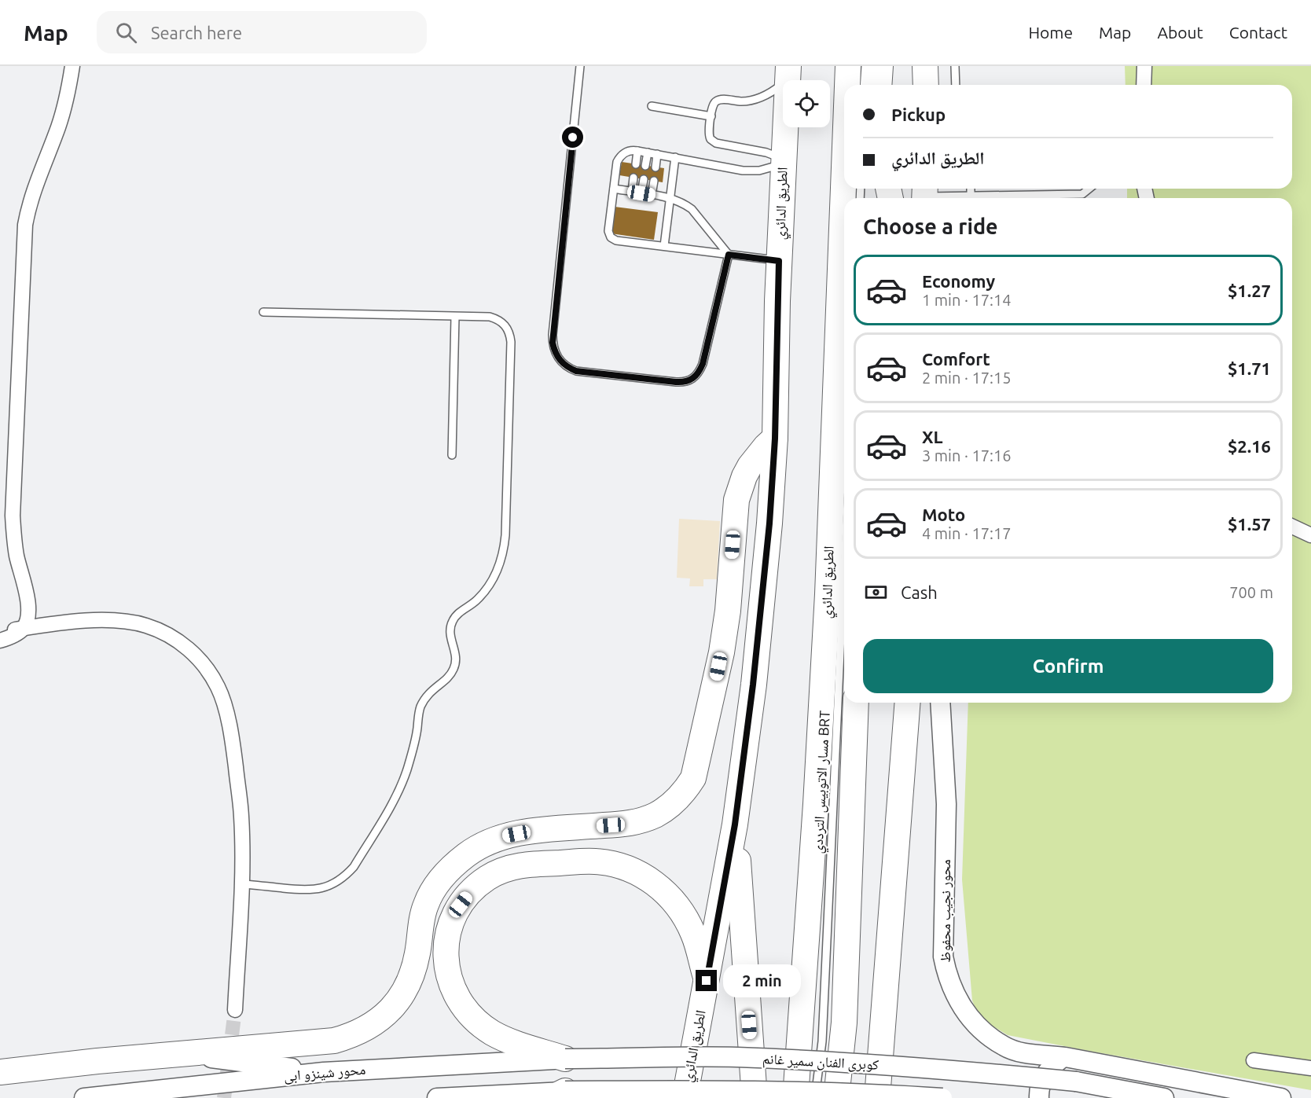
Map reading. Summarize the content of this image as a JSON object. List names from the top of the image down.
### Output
{
  "streets": {
    "highway": ["الطريق الدائري"],
    "main road": ["محور نجيب محفوظ", "كوبرى الفنان سمير غانم", "محور شينزو ابى"],
    "lane": ["مسار الاتوبيس الترددي BRT"]
  },
  "crossings": [
    ["كوبرى الفنان سمير غانم", "محور شينزو ابى"]
  ],
  "page": {
    "header": "Map",
    "search": "Search here",
    "nav": [
      "Home",
      "Map",
      "About",
      "Contact"
    ],
    "banner": ["Pickup", "الطريق الدائري"],
    "heading": "Choose a ride",
    "list": [
      {
        "name": "Economy",
        "note": "1 min · 17:14",
        "value": "$1.27"
      },
      {
        "name": "Comfort",
        "note": "2 min · 17:15",
        "value": "$1.71"
      },
      {
        "name": "XL",
        "note": "3 min · 17:16",
        "value": "$2.16"
      },
      {
        "name": "Moto",
        "note": "4 min · 17:17",
        "value": "$1.57"
      }
    ],
    "pay": ["Cash", "700 m"],
    "buttons": "Confirm",
    "bubble": "2 min"
  }
}
